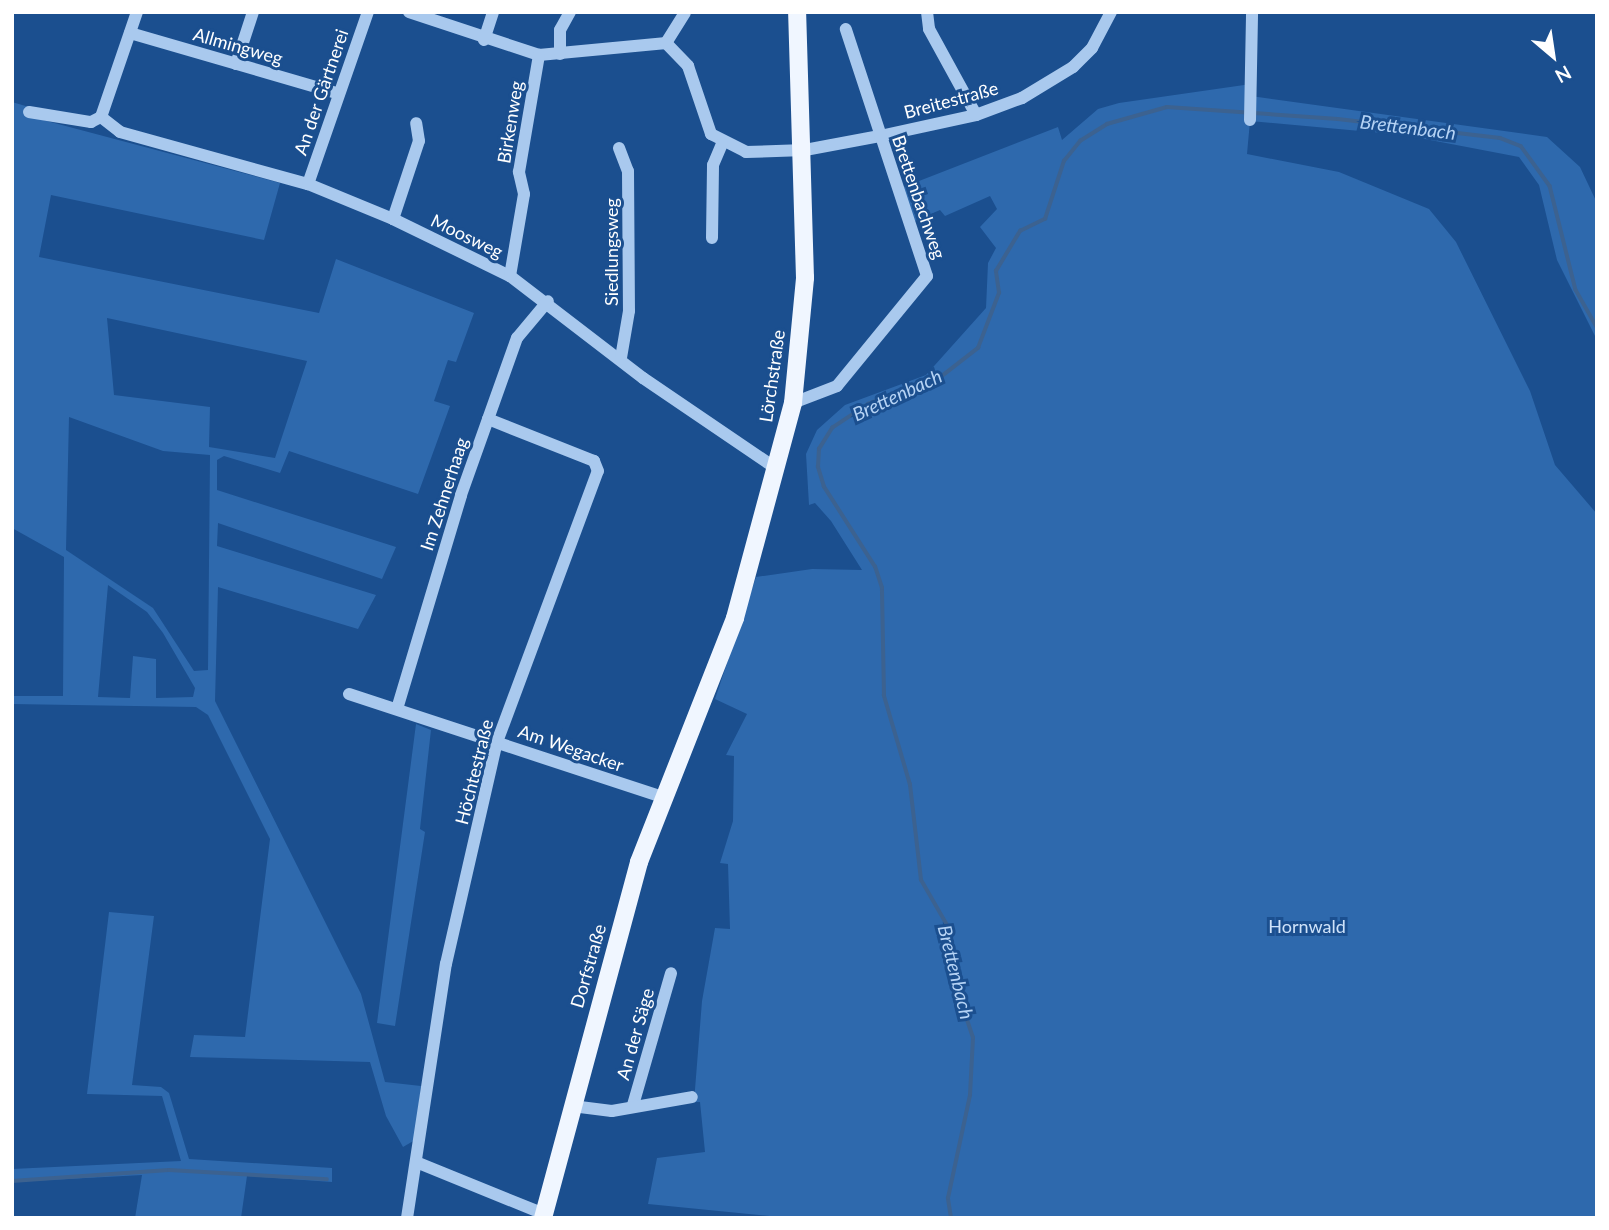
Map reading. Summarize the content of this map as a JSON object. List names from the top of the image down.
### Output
{
  "streets": {
    "main road": ["Lörchstraße", "Dorfstraße"],
    "street": [
      "Allmingweg",
      "An der Gärtnerei",
      "Breitestraße",
      "Birkenweg",
      "Brettenbachweg",
      "Moosweg",
      "Siedlungsweg",
      "Im Zehnerhaag",
      "Am Wegacker",
      "Höchtestraße",
      "An der Säge"
    ]
  },
  "crossings": [
    ["Allmingweg", "An der Gärtnerei"],
    ["An der Gärtnerei", "Moosweg"],
    ["Breitestraße", "Brettenbachweg"],
    ["Breitestraße", "Lörchstraße"],
    ["Birkenweg", "Moosweg"],
    ["Brettenbachweg", "Lörchstraße"],
    ["Moosweg", "Siedlungsweg"],
    ["Moosweg", "Lörchstraße"],
    ["Moosweg", "Im Zehnerhaag"],
    ["Lörchstraße", "Dorfstraße"],
    ["Im Zehnerhaag", "Am Wegacker"],
    ["Im Zehnerhaag", "Höchtestraße"],
    ["Am Wegacker", "Höchtestraße"],
    ["Am Wegacker", "Dorfstraße"],
    ["Dorfstraße", "An der Säge"]
  ],
  "water": ["Brettenbach"],
  "parks": ["Hornwald"],
  "north": "bottom right"
}
